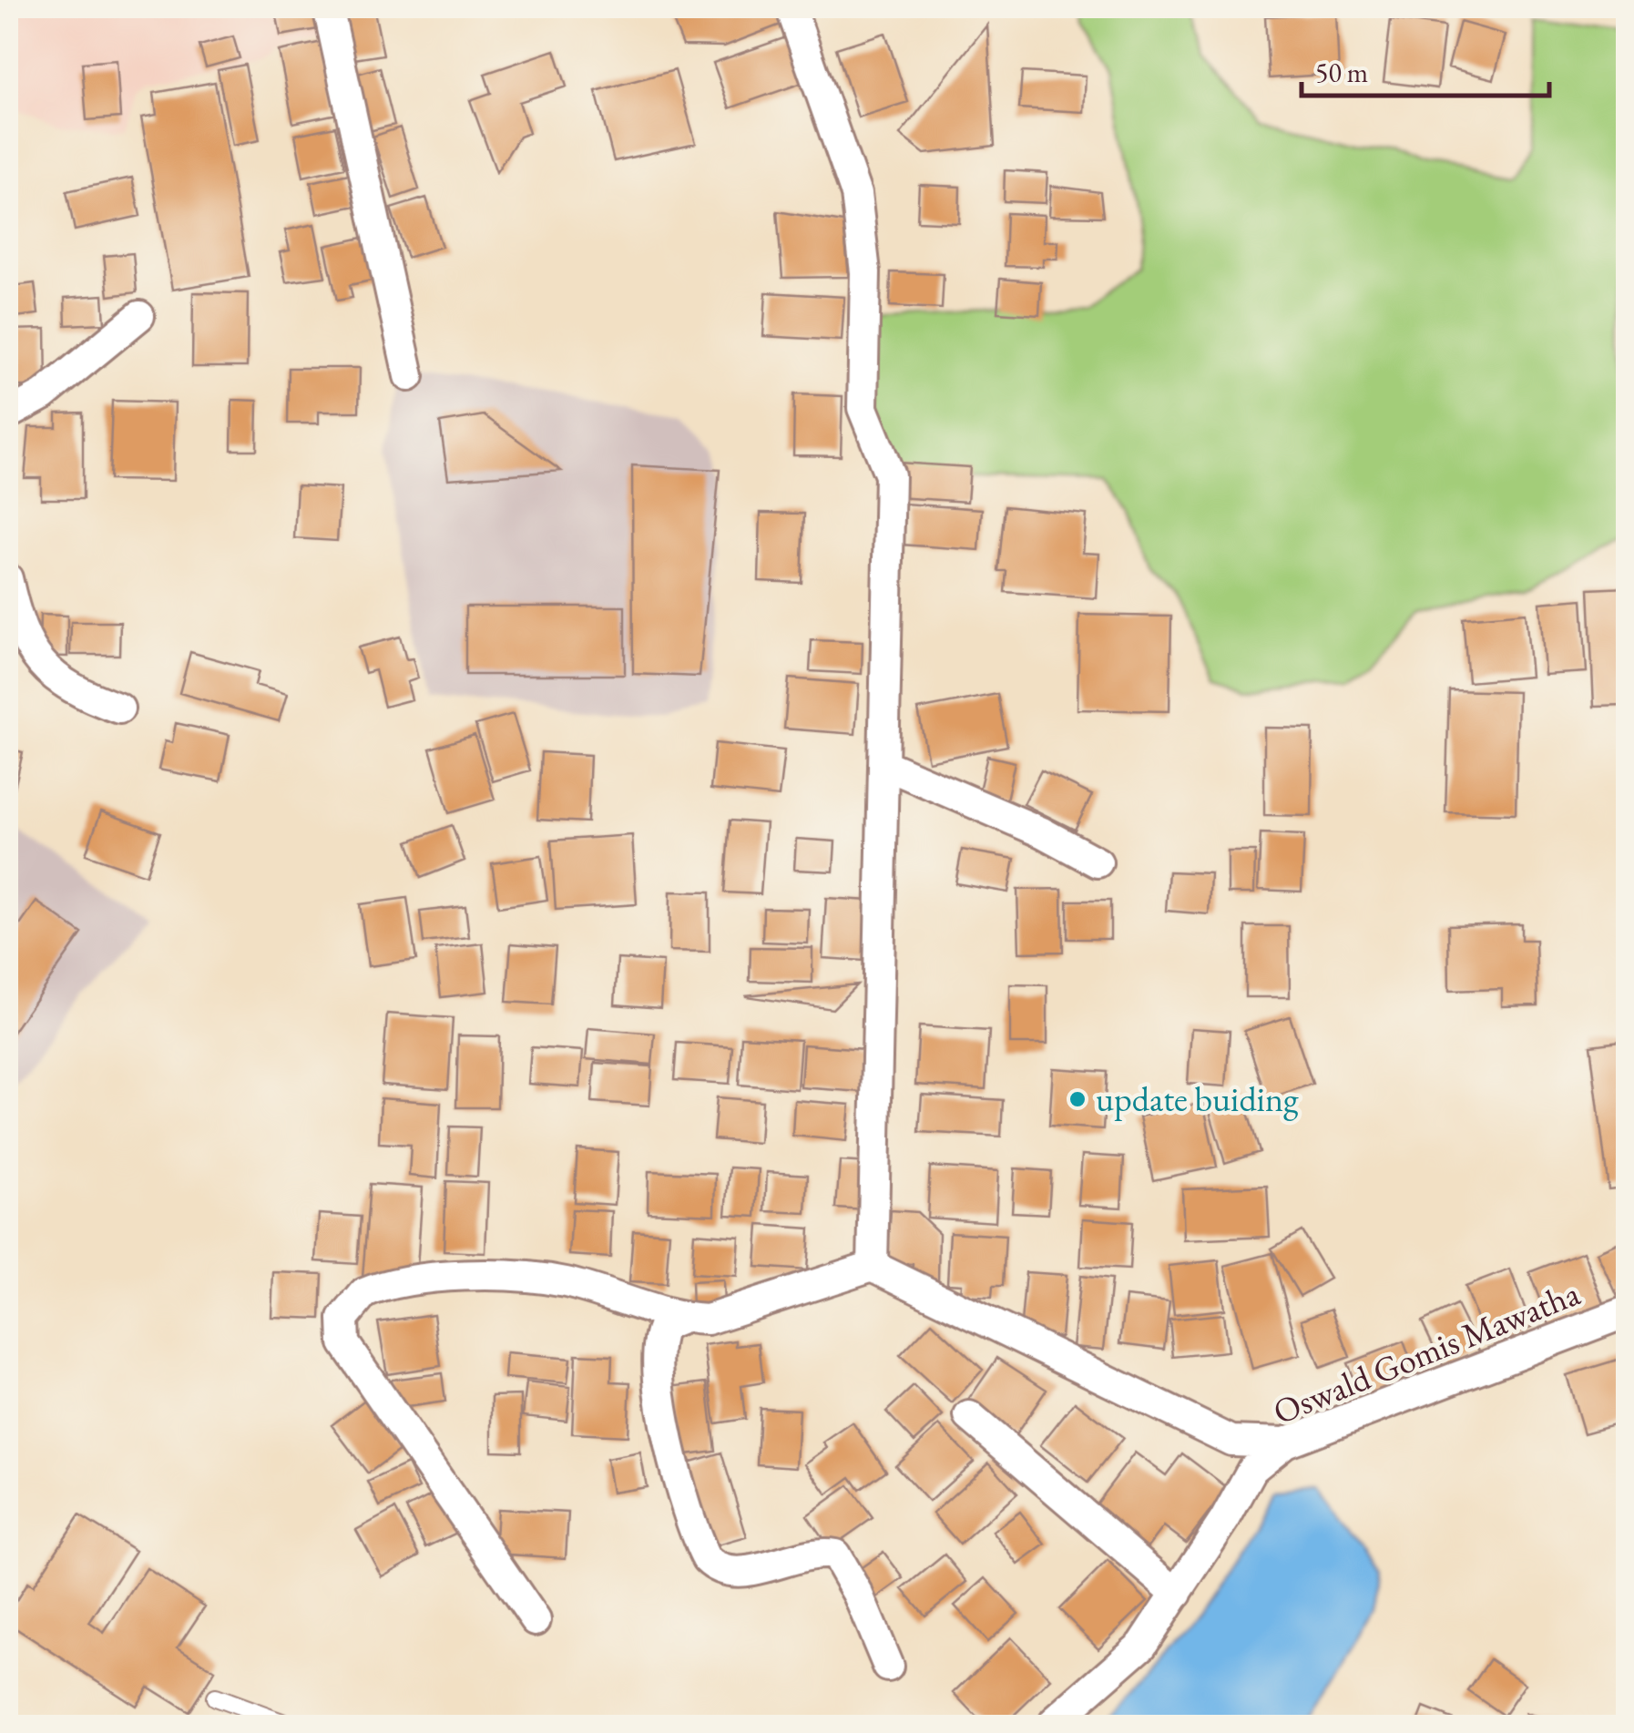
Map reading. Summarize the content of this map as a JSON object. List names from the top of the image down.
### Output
{
  "streets": {
    "street": ["Oswald Gomis Mawatha"]
  },
  "places": ["update buiding"],
  "scale_bar": "50 m"
}
